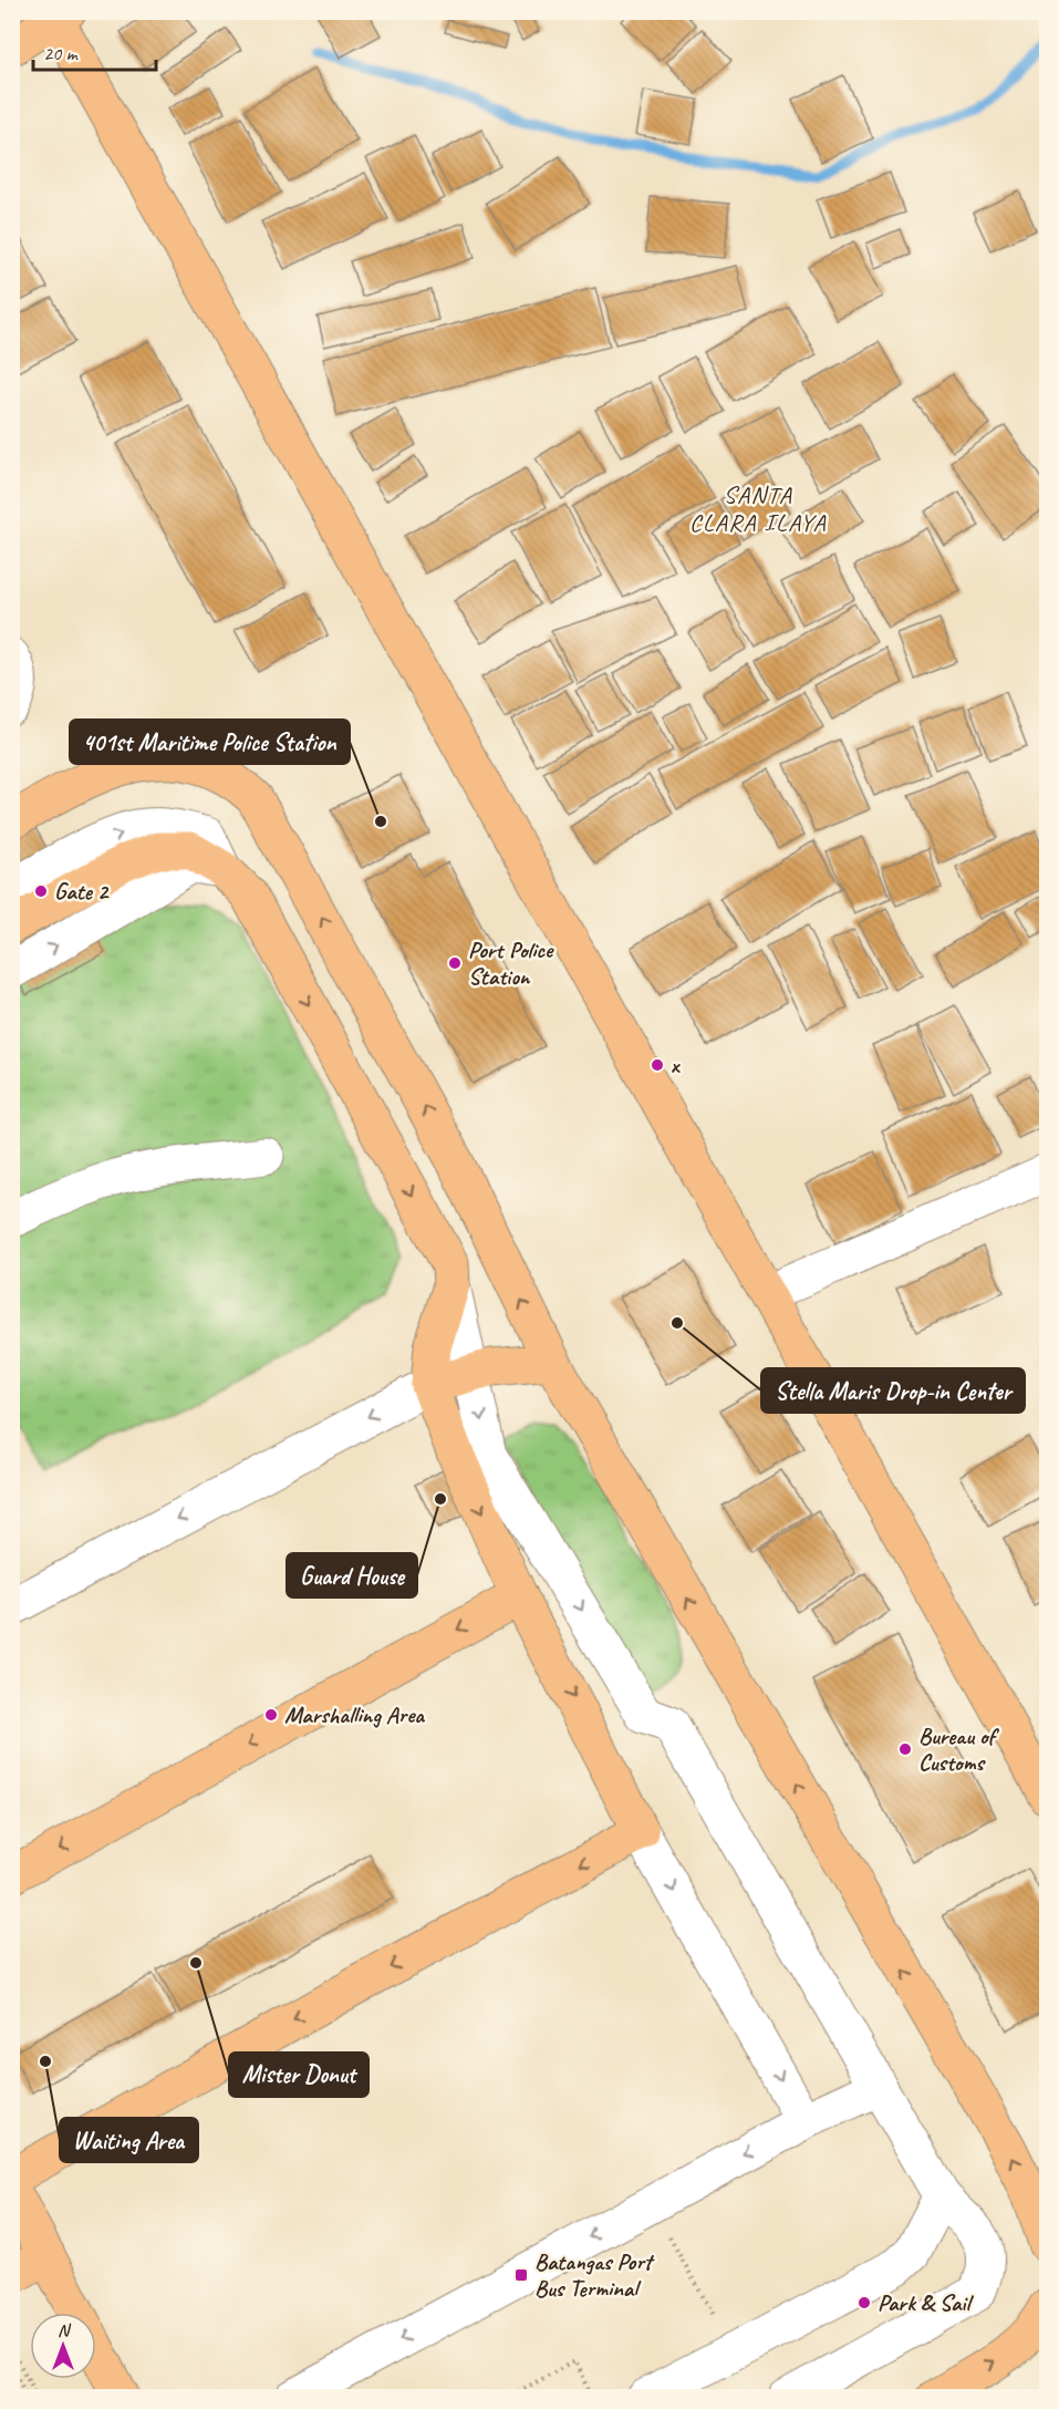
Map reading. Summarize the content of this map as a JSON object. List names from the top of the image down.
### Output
{
  "districts": ["SANTA CLARA ILAYA"],
  "places": {
    "other": [
      "401st Maritime Police Station",
      "Gate 2",
      "Port Police Station",
      "x",
      "Stella Maris Drop-in Center",
      "Guard House",
      "Marshalling Area",
      "Bureau of Customs",
      "Mister Donut",
      "Waiting Area",
      "Park & Sail"
    ],
    "transit": ["Batangas Port Bus Terminal"]
  },
  "scale_bar": "20 m",
  "north": "top"
}
